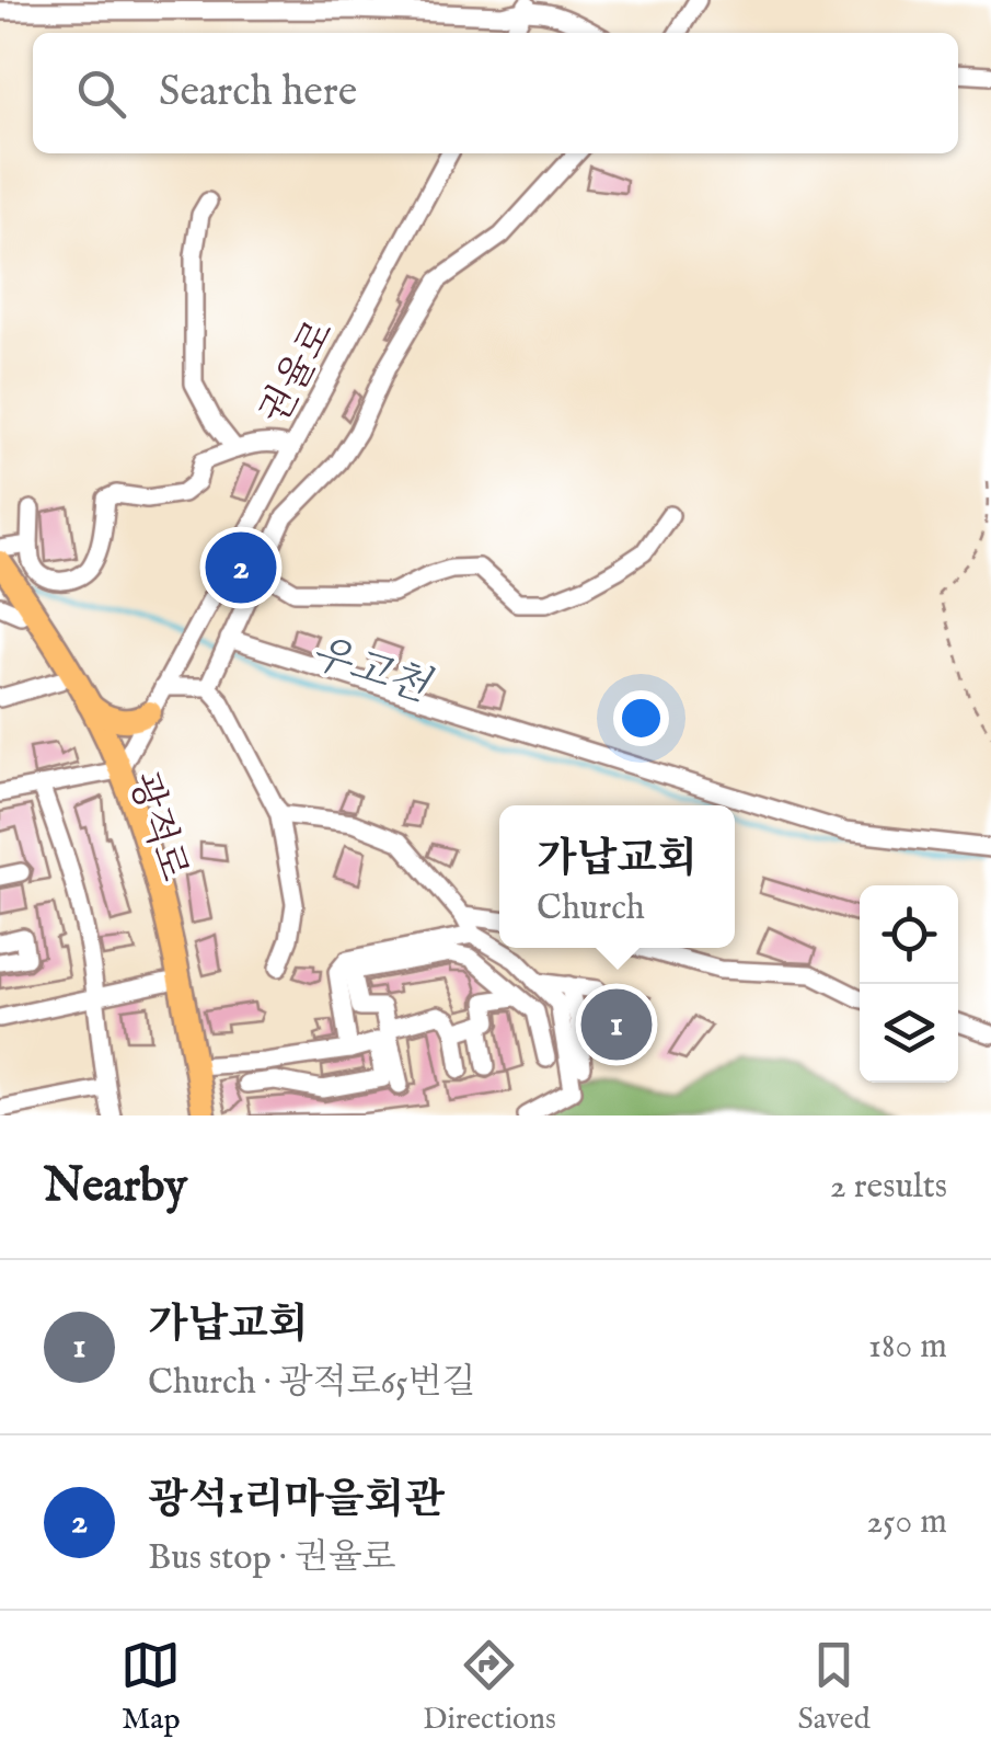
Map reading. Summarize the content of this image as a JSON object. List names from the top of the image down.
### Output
{
  "streets": {
    "main road": ["광적로"],
    "street": ["권율로"]
  },
  "water": ["우고천"],
  "page": {
    "search": "Search here",
    "pins": ["2", "1"],
    "popup": ["가납교회", "Church"],
    "heading": ["Nearby", "2 results"],
    "list": [
      {
        "mark": "1",
        "name": "가납교회",
        "note": "Church · 광적로65번길",
        "value": "180 m"
      },
      {
        "mark": "2",
        "name": "광석1리마을회관",
        "note": "Bus stop · 권율로",
        "value": "250 m"
      }
    ],
    "nav": ["Map", "Directions", "Saved"]
  }
}
